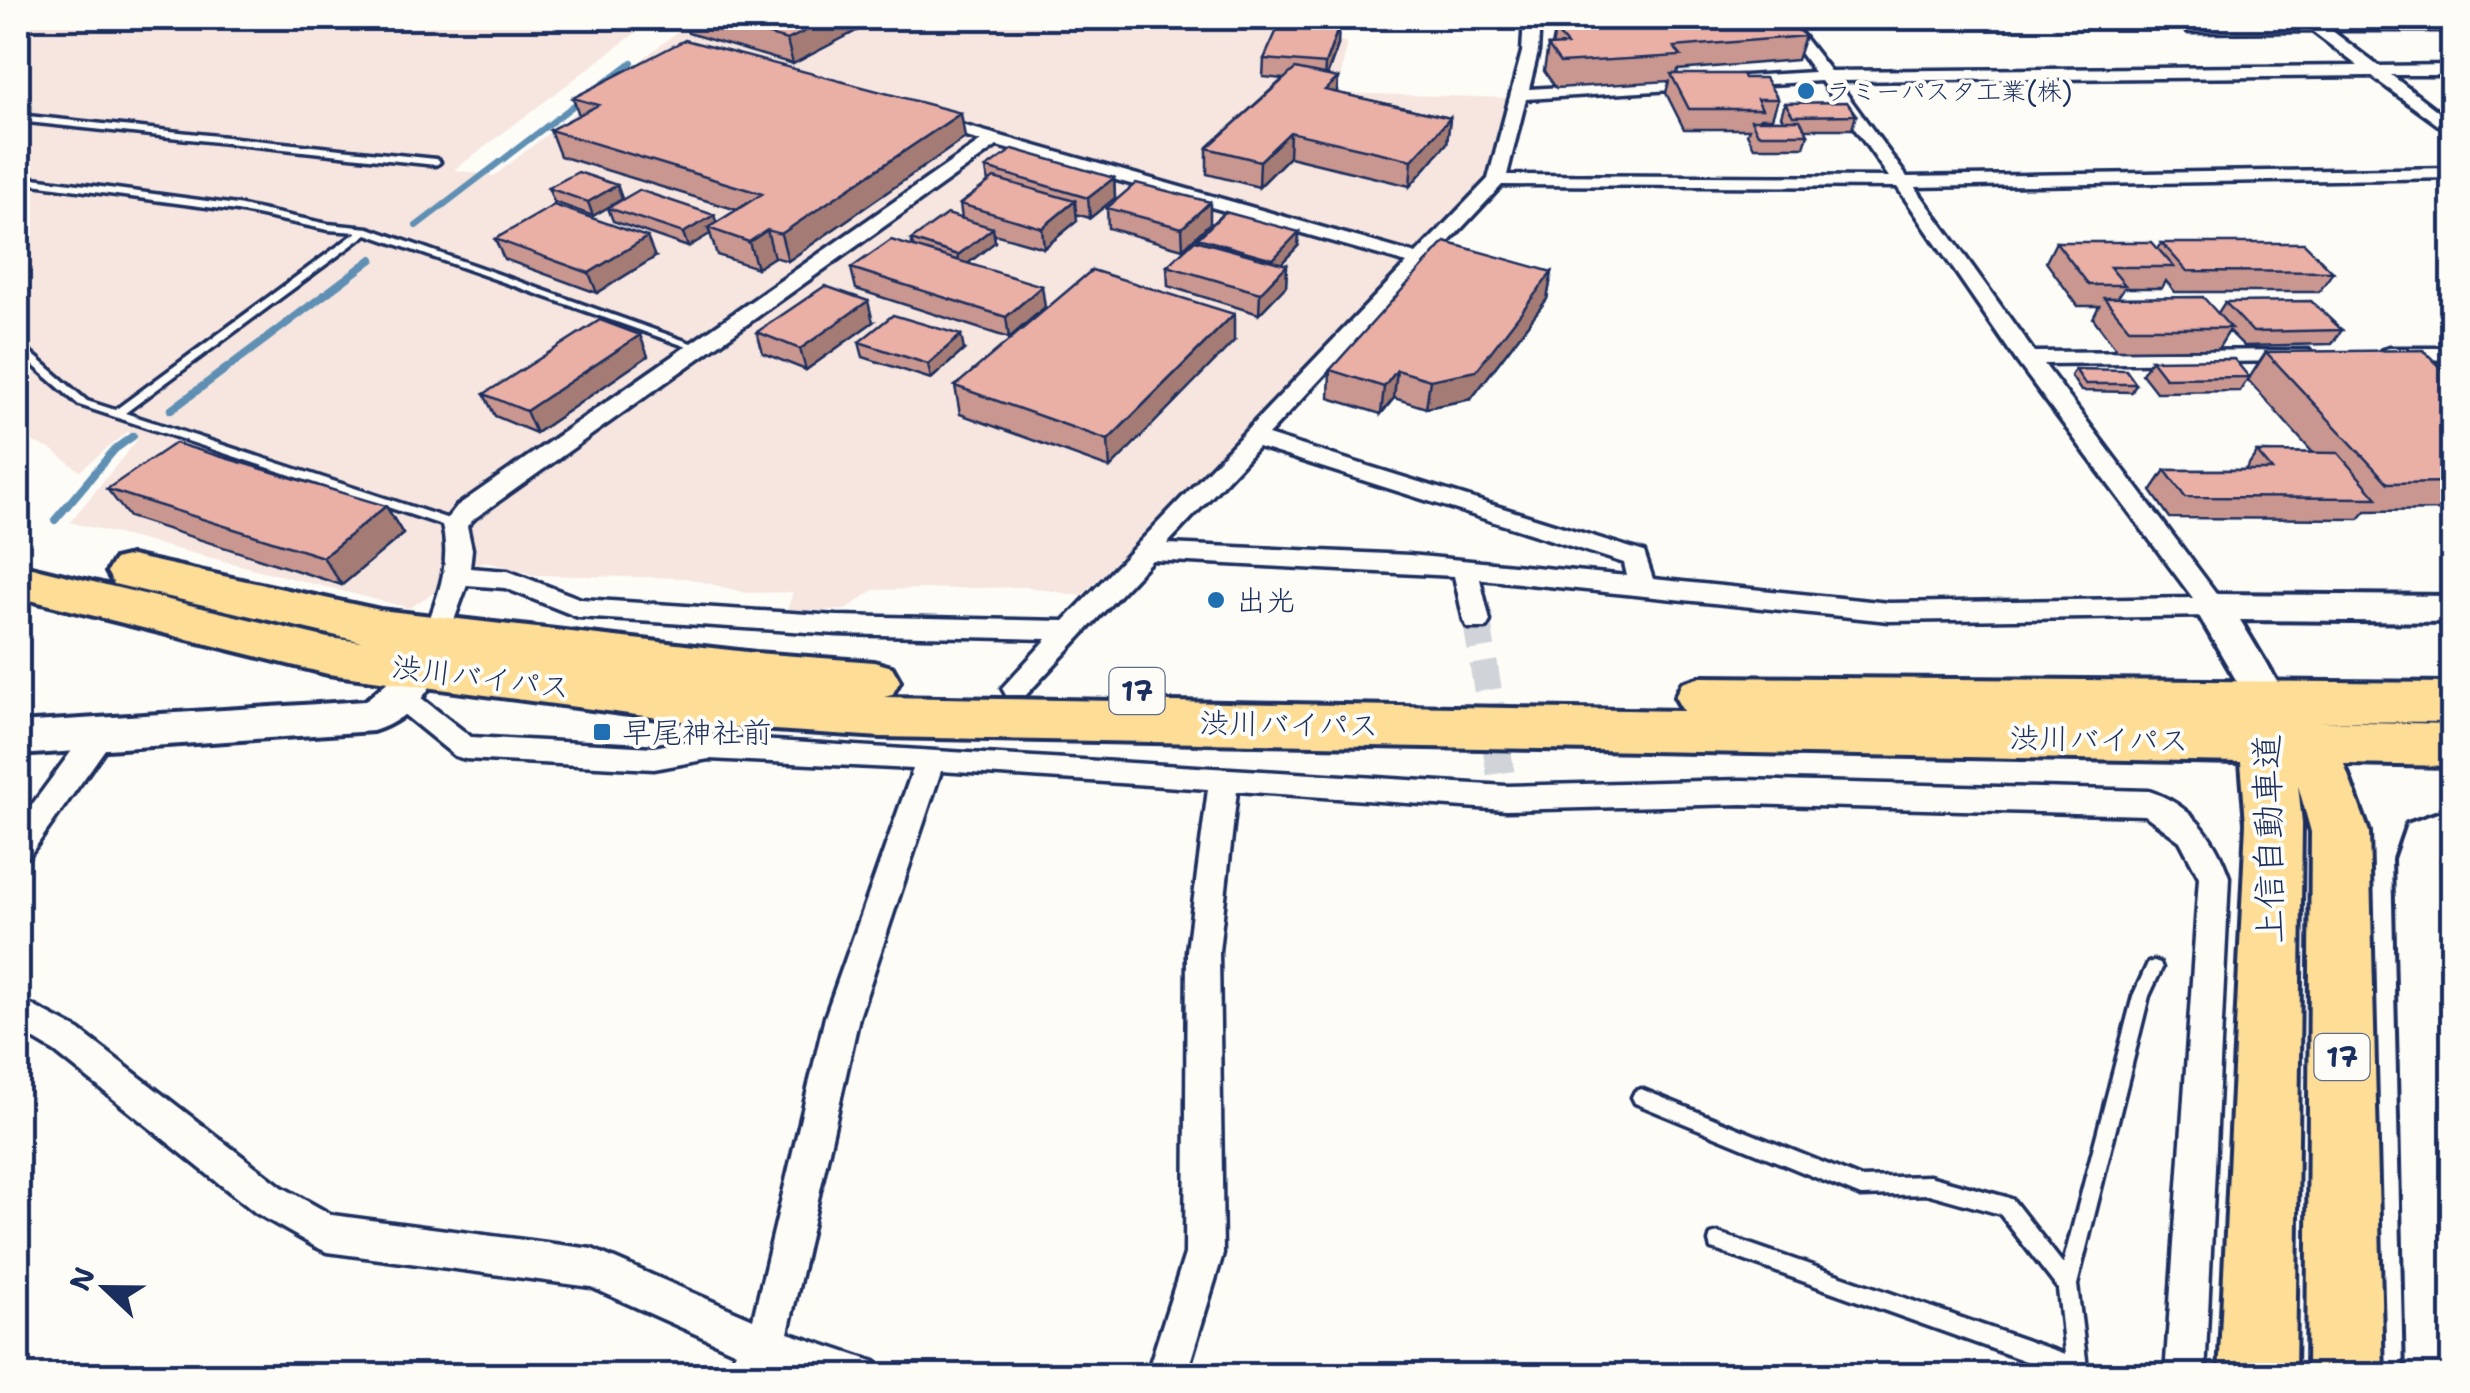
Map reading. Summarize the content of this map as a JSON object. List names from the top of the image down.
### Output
{
  "streets": {
    "highway": ["渋川バイパス", "17", "上信自動車道"]
  },
  "crossings": [
    ["渋川バイパス", "上信自動車道"]
  ],
  "places": {
    "other": ["ラミーパスタ工業(株)", "出光"],
    "transit": ["早尾神社前"]
  },
  "north": "left"
}
